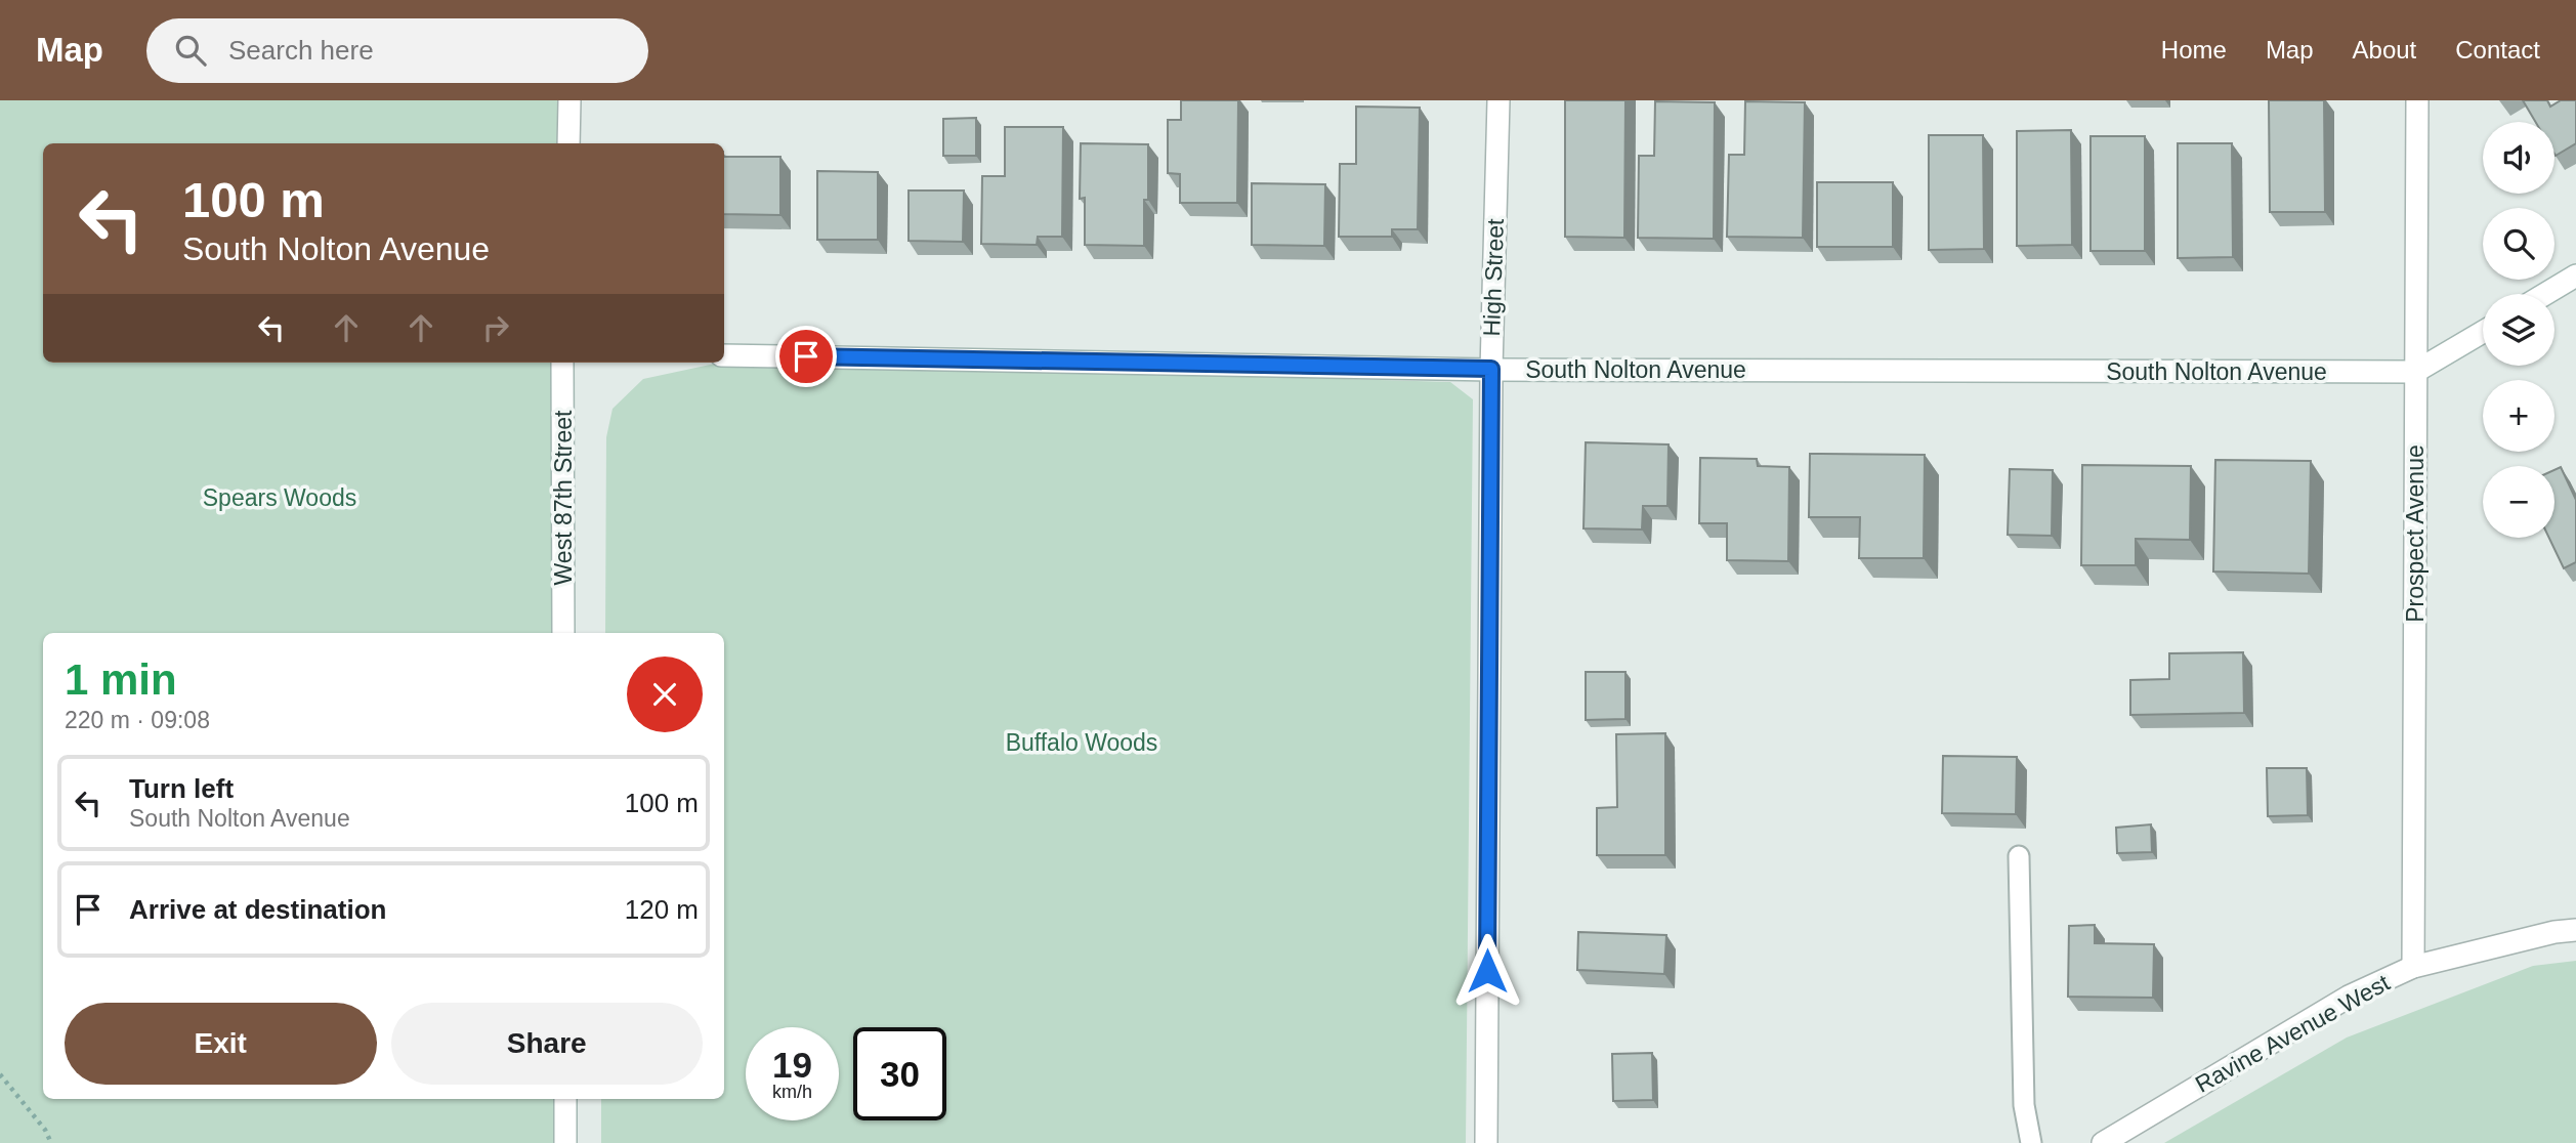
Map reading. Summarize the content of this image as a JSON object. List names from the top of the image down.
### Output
{
  "streets": {
    "street": [
      "High Street",
      "South Nolton Avenue",
      "West 87th Street",
      "Prospect Avenue",
      "Ravine Avenue West"
    ]
  },
  "crossings": [
    ["High Street", "South Nolton Avenue"],
    ["South Nolton Avenue", "Prospect Avenue"],
    ["Prospect Avenue", "Ravine Avenue West"]
  ],
  "parks": ["Spears Woods", "Buffalo Woods"],
  "page": {
    "header": "Map",
    "search": "Search here",
    "nav": [
      "Home",
      "Map",
      "About",
      "Contact"
    ],
    "map_buttons": ["+", "−"],
    "turn": ["100 m", "South Nolton Avenue"],
    "heading": ["1 min", "220 m · 09:08"],
    "list": [
      {
        "name": "Turn left",
        "note": "South Nolton Avenue",
        "value": "100 m"
      },
      {
        "name": "Arrive at destination",
        "value": "120 m"
      }
    ],
    "buttons": ["Exit", "Share"],
    "speed": "19 km/h",
    "limit": "30"
  }
}
